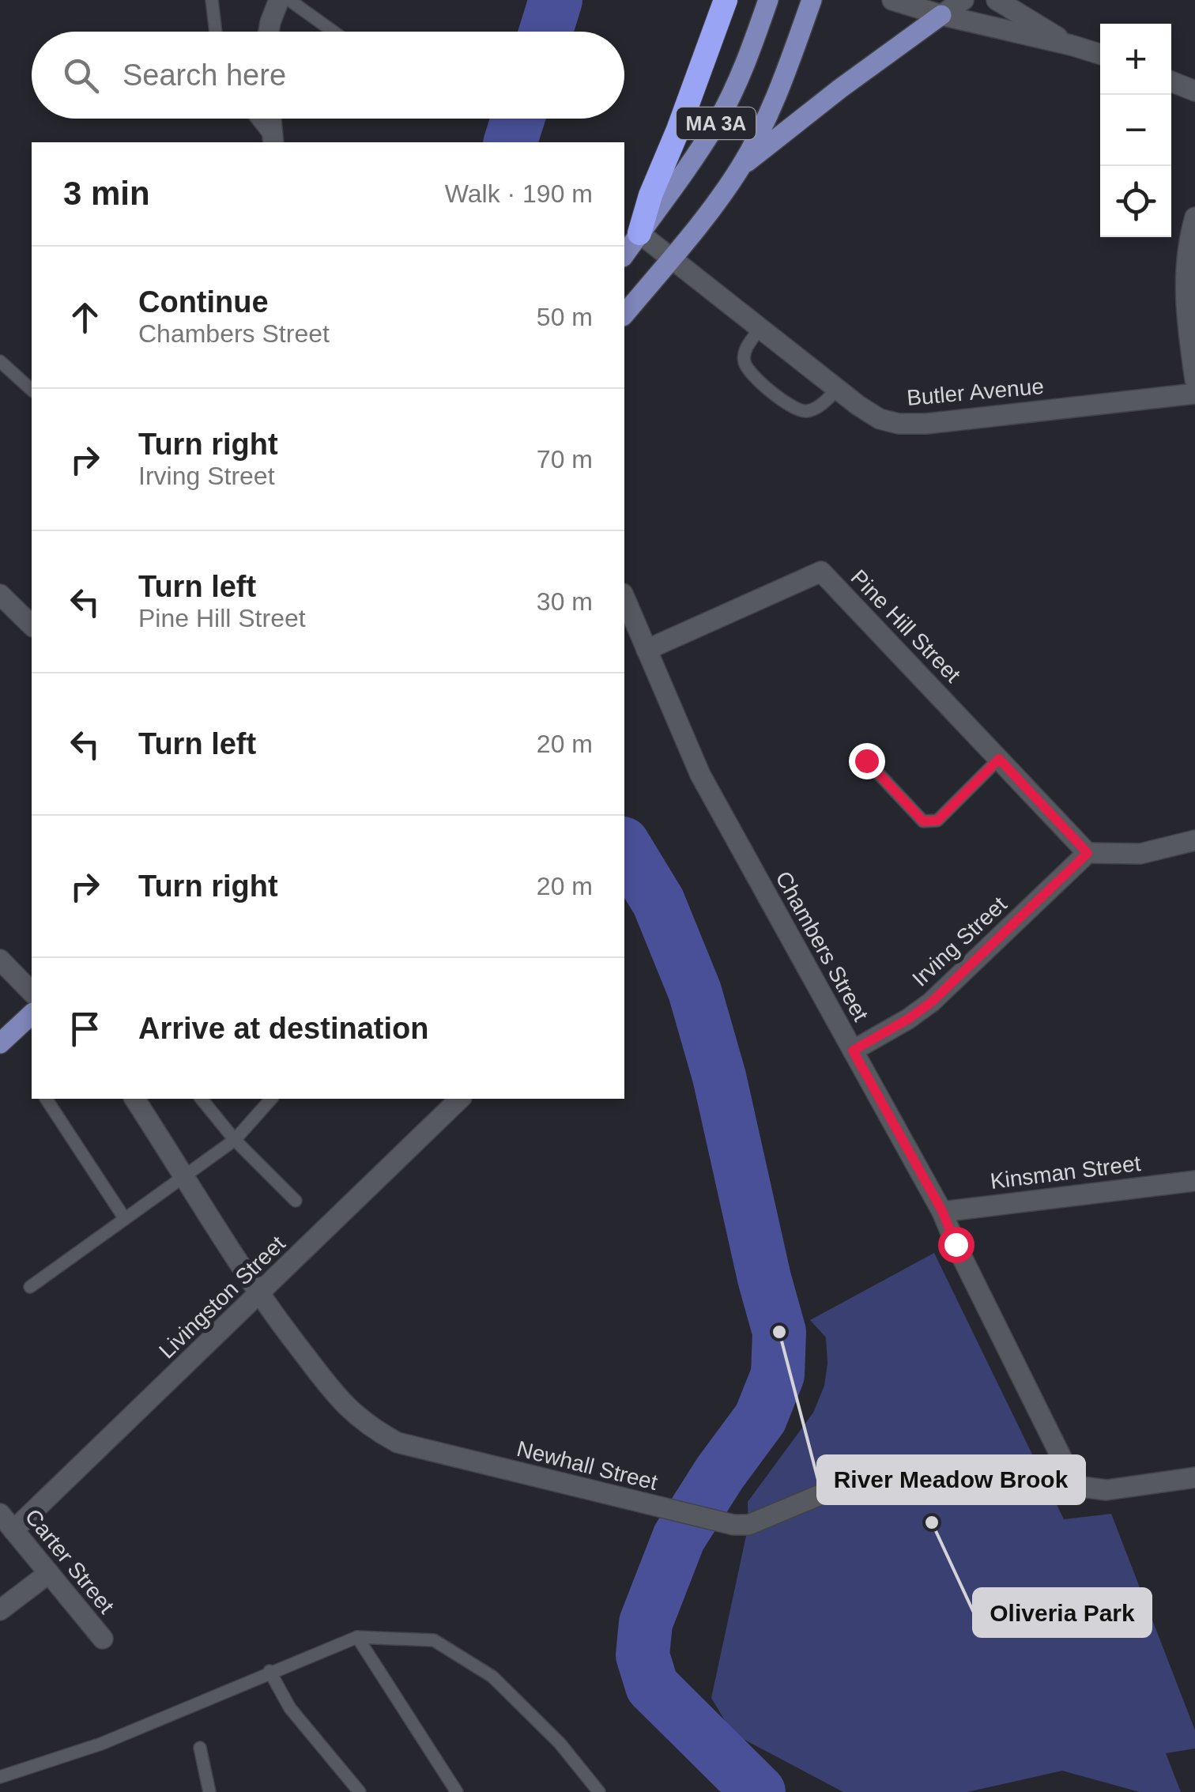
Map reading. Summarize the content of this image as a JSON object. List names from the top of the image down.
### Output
{
  "streets": {
    "main road": ["MA 3A"],
    "street": [
      "Butler Avenue",
      "Pine Hill Street",
      "Irving Street",
      "Chambers Street",
      "Kinsman Street",
      "Livingston Street",
      "Newhall Street",
      "Carter Street"
    ]
  },
  "crossings": [
    ["MA 3A", "Butler Avenue"],
    ["Pine Hill Street", "Irving Street"],
    ["Pine Hill Street", "Chambers Street"],
    ["Irving Street", "Chambers Street"],
    ["Chambers Street", "Kinsman Street"],
    ["Chambers Street", "Newhall Street"],
    ["Livingston Street", "Newhall Street"],
    ["Livingston Street", "Carter Street"]
  ],
  "places": ["River Meadow Brook", "Oliveria Park"],
  "page": {
    "map_buttons": ["+", "−"],
    "search": "Search here",
    "heading": ["3 min", "Walk · 190 m"],
    "list": [
      ["Continue", "Chambers Street", "50 m"],
      ["Turn right", "Irving Street", "70 m"],
      ["Turn left", "Pine Hill Street", "30 m"],
      ["Turn left", "20 m"],
      ["Turn right", "20 m"],
      "Arrive at destination"
    ]
  }
}
